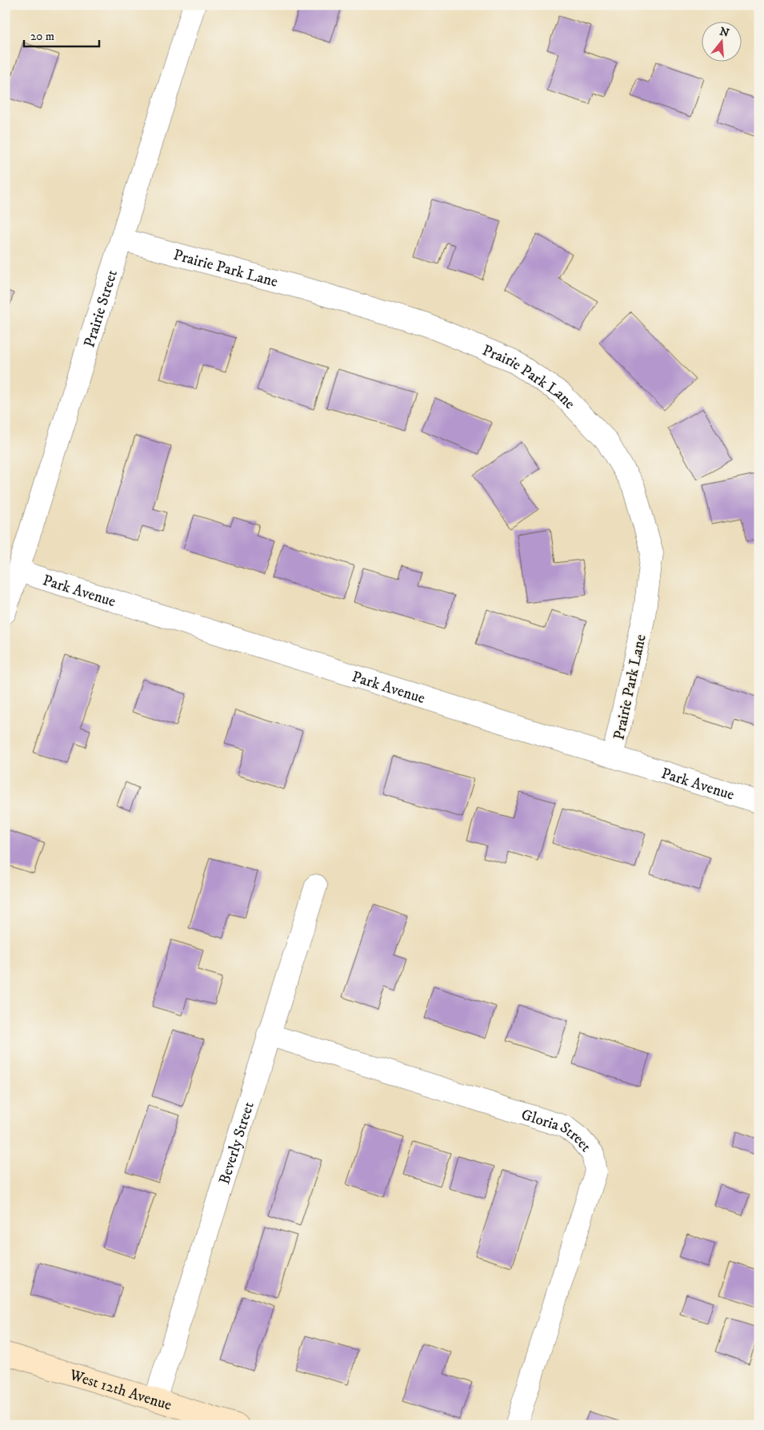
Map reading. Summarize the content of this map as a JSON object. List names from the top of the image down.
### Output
{
  "streets": {
    "main road": ["West 12th Avenue"],
    "street": [
      "Prairie Park Lane",
      "Prairie Street",
      "Park Avenue",
      "Gloria Street",
      "Beverly Street"
    ]
  },
  "crossings": [
    ["Prairie Park Lane", "Prairie Street"],
    ["Prairie Park Lane", "Park Avenue"],
    ["Prairie Street", "Park Avenue"],
    ["Gloria Street", "Beverly Street"],
    ["Beverly Street", "West 12th Avenue"]
  ],
  "scale_bar": "20 m",
  "north": "top"
}
